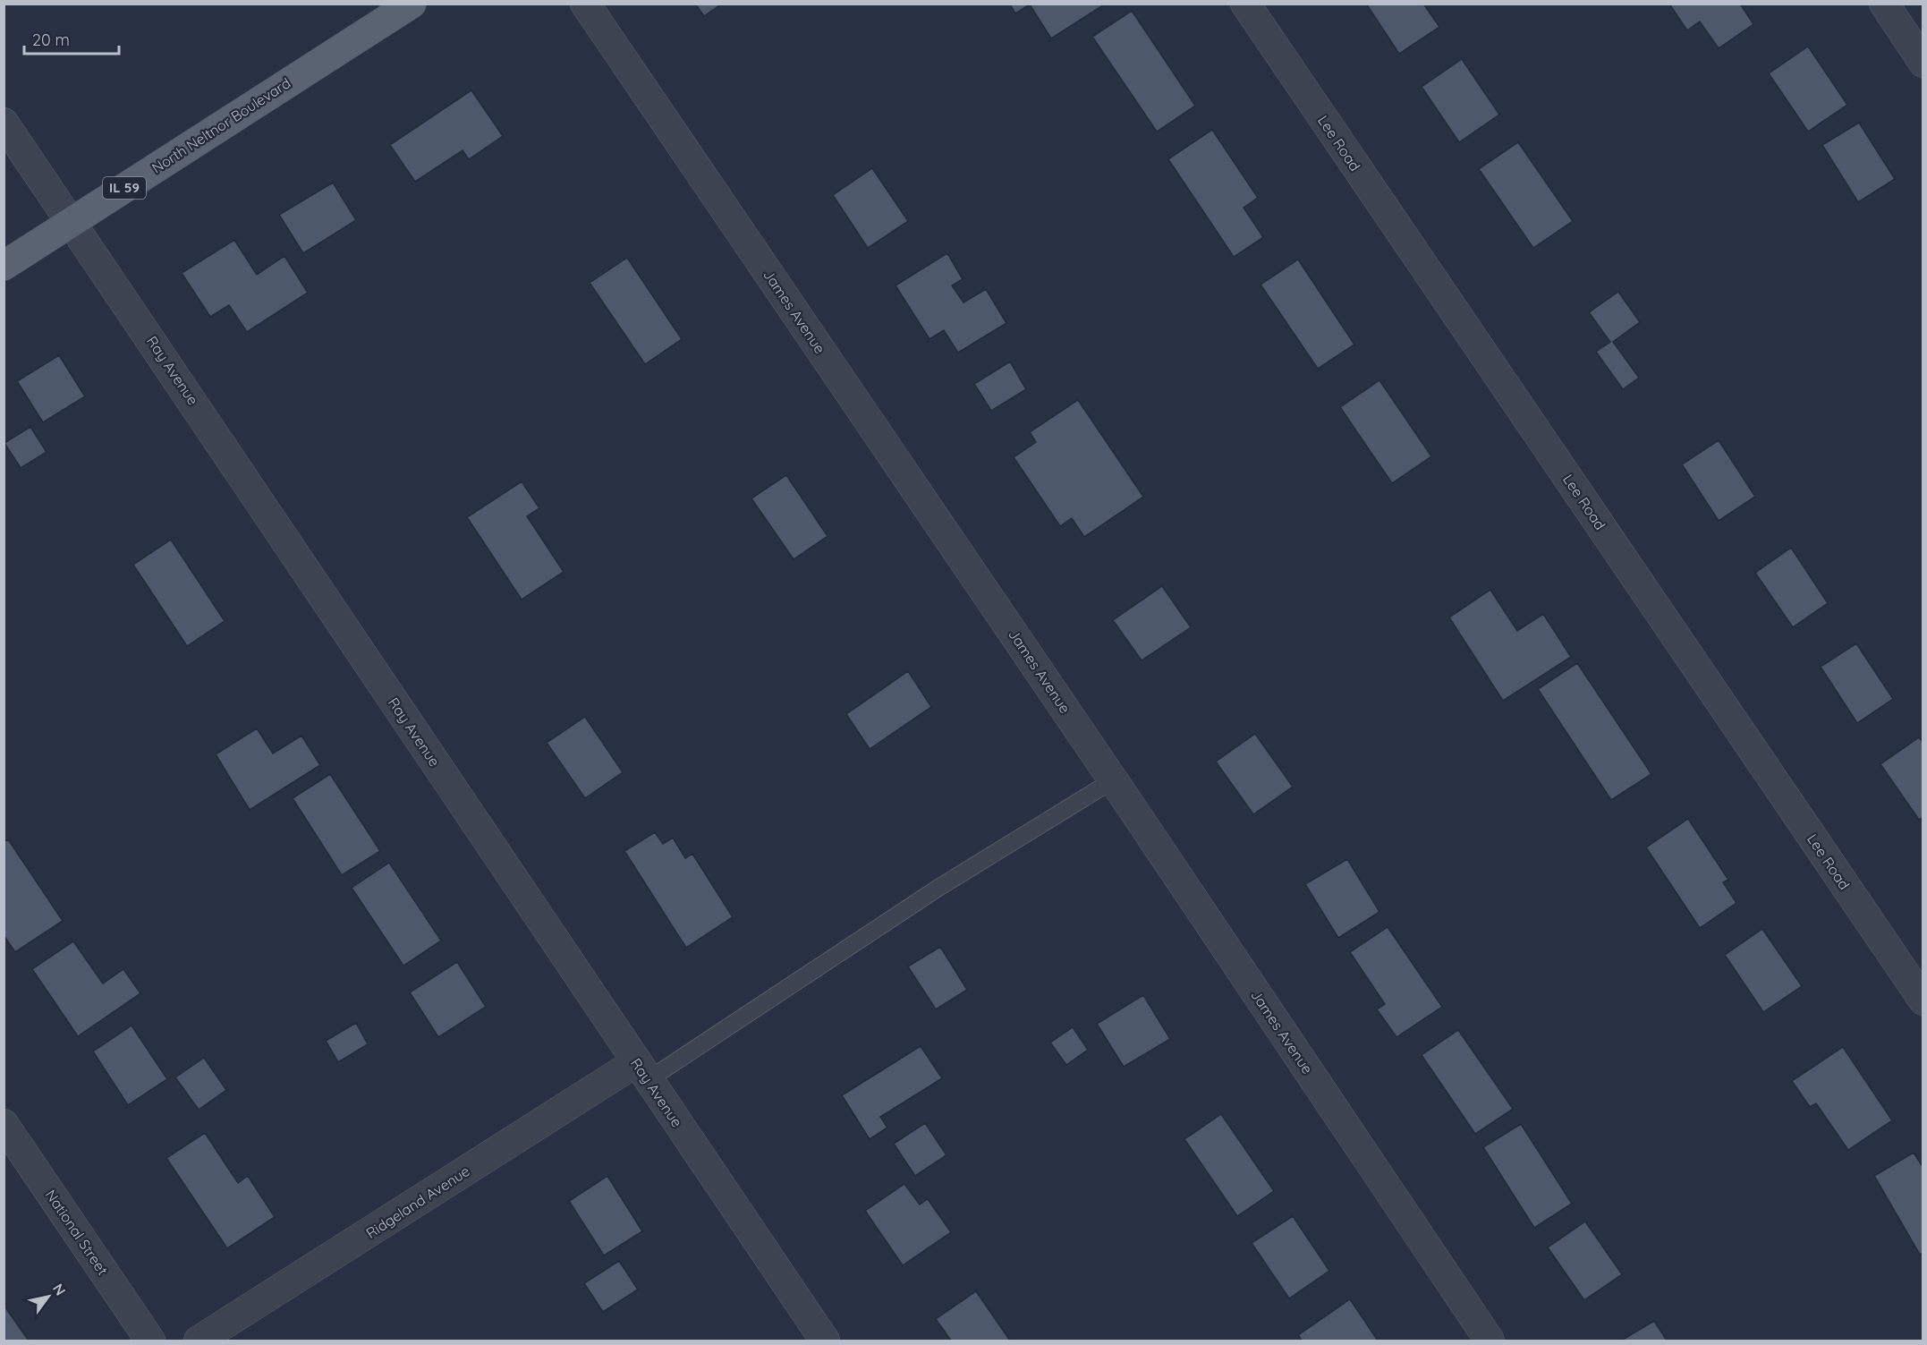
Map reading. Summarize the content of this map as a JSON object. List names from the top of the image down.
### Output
{
  "streets": {
    "main road": ["North Neltnor Boulevard", "IL 59"],
    "street": [
      "Lee Road",
      "James Avenue",
      "Ray Avenue",
      "Ridgeland Avenue",
      "National Street"
    ]
  },
  "crossings": [
    ["North Neltnor Boulevard", "Ray Avenue"],
    ["Ray Avenue", "Ridgeland Avenue"]
  ],
  "scale_bar": "20 m",
  "north": "top right"
}
